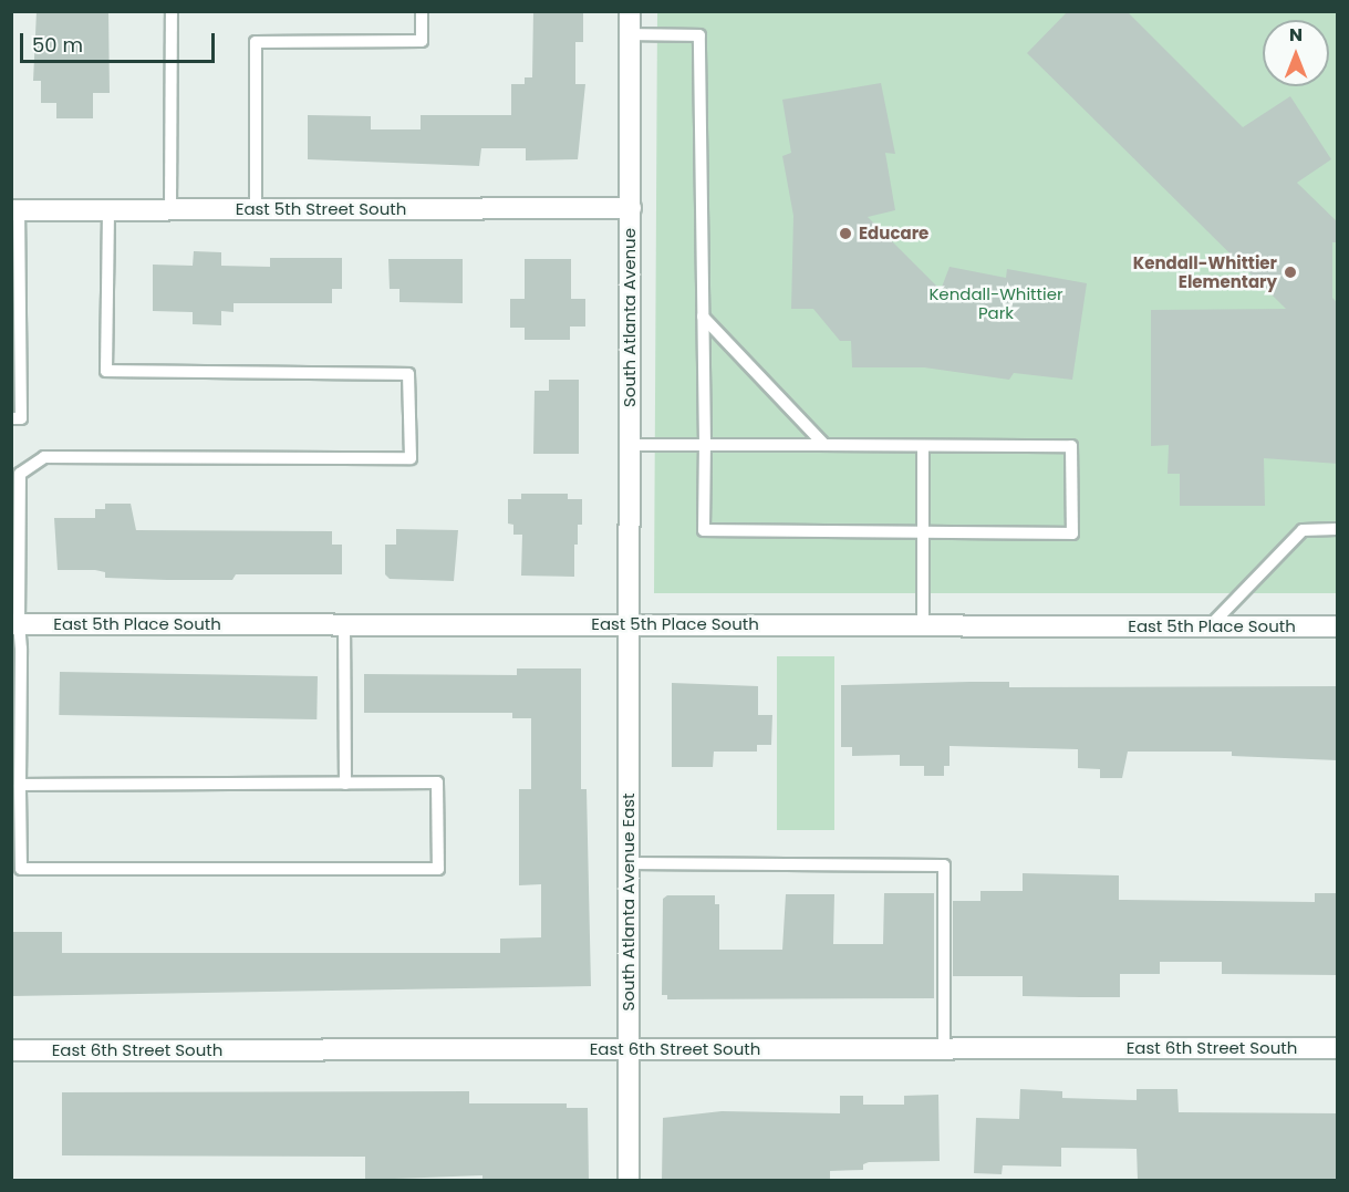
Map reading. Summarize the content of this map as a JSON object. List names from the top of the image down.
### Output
{
  "streets": {
    "street": [
      "East 5th Street South",
      "South Atlanta Avenue",
      "East 5th Place South",
      "South Atlanta Avenue East",
      "East 6th Street South"
    ]
  },
  "crossings": [
    ["East 5th Street South", "South Atlanta Avenue"],
    ["South Atlanta Avenue", "East 5th Place South"],
    ["South Atlanta Avenue", "South Atlanta Avenue East"],
    ["East 5th Place South", "South Atlanta Avenue East"],
    ["South Atlanta Avenue East", "East 6th Street South"]
  ],
  "parks": ["Kendall-Whittier Park"],
  "places": ["Educare", "Kendall-Whittier Elementary"],
  "scale_bar": "50 m",
  "north": "top"
}
